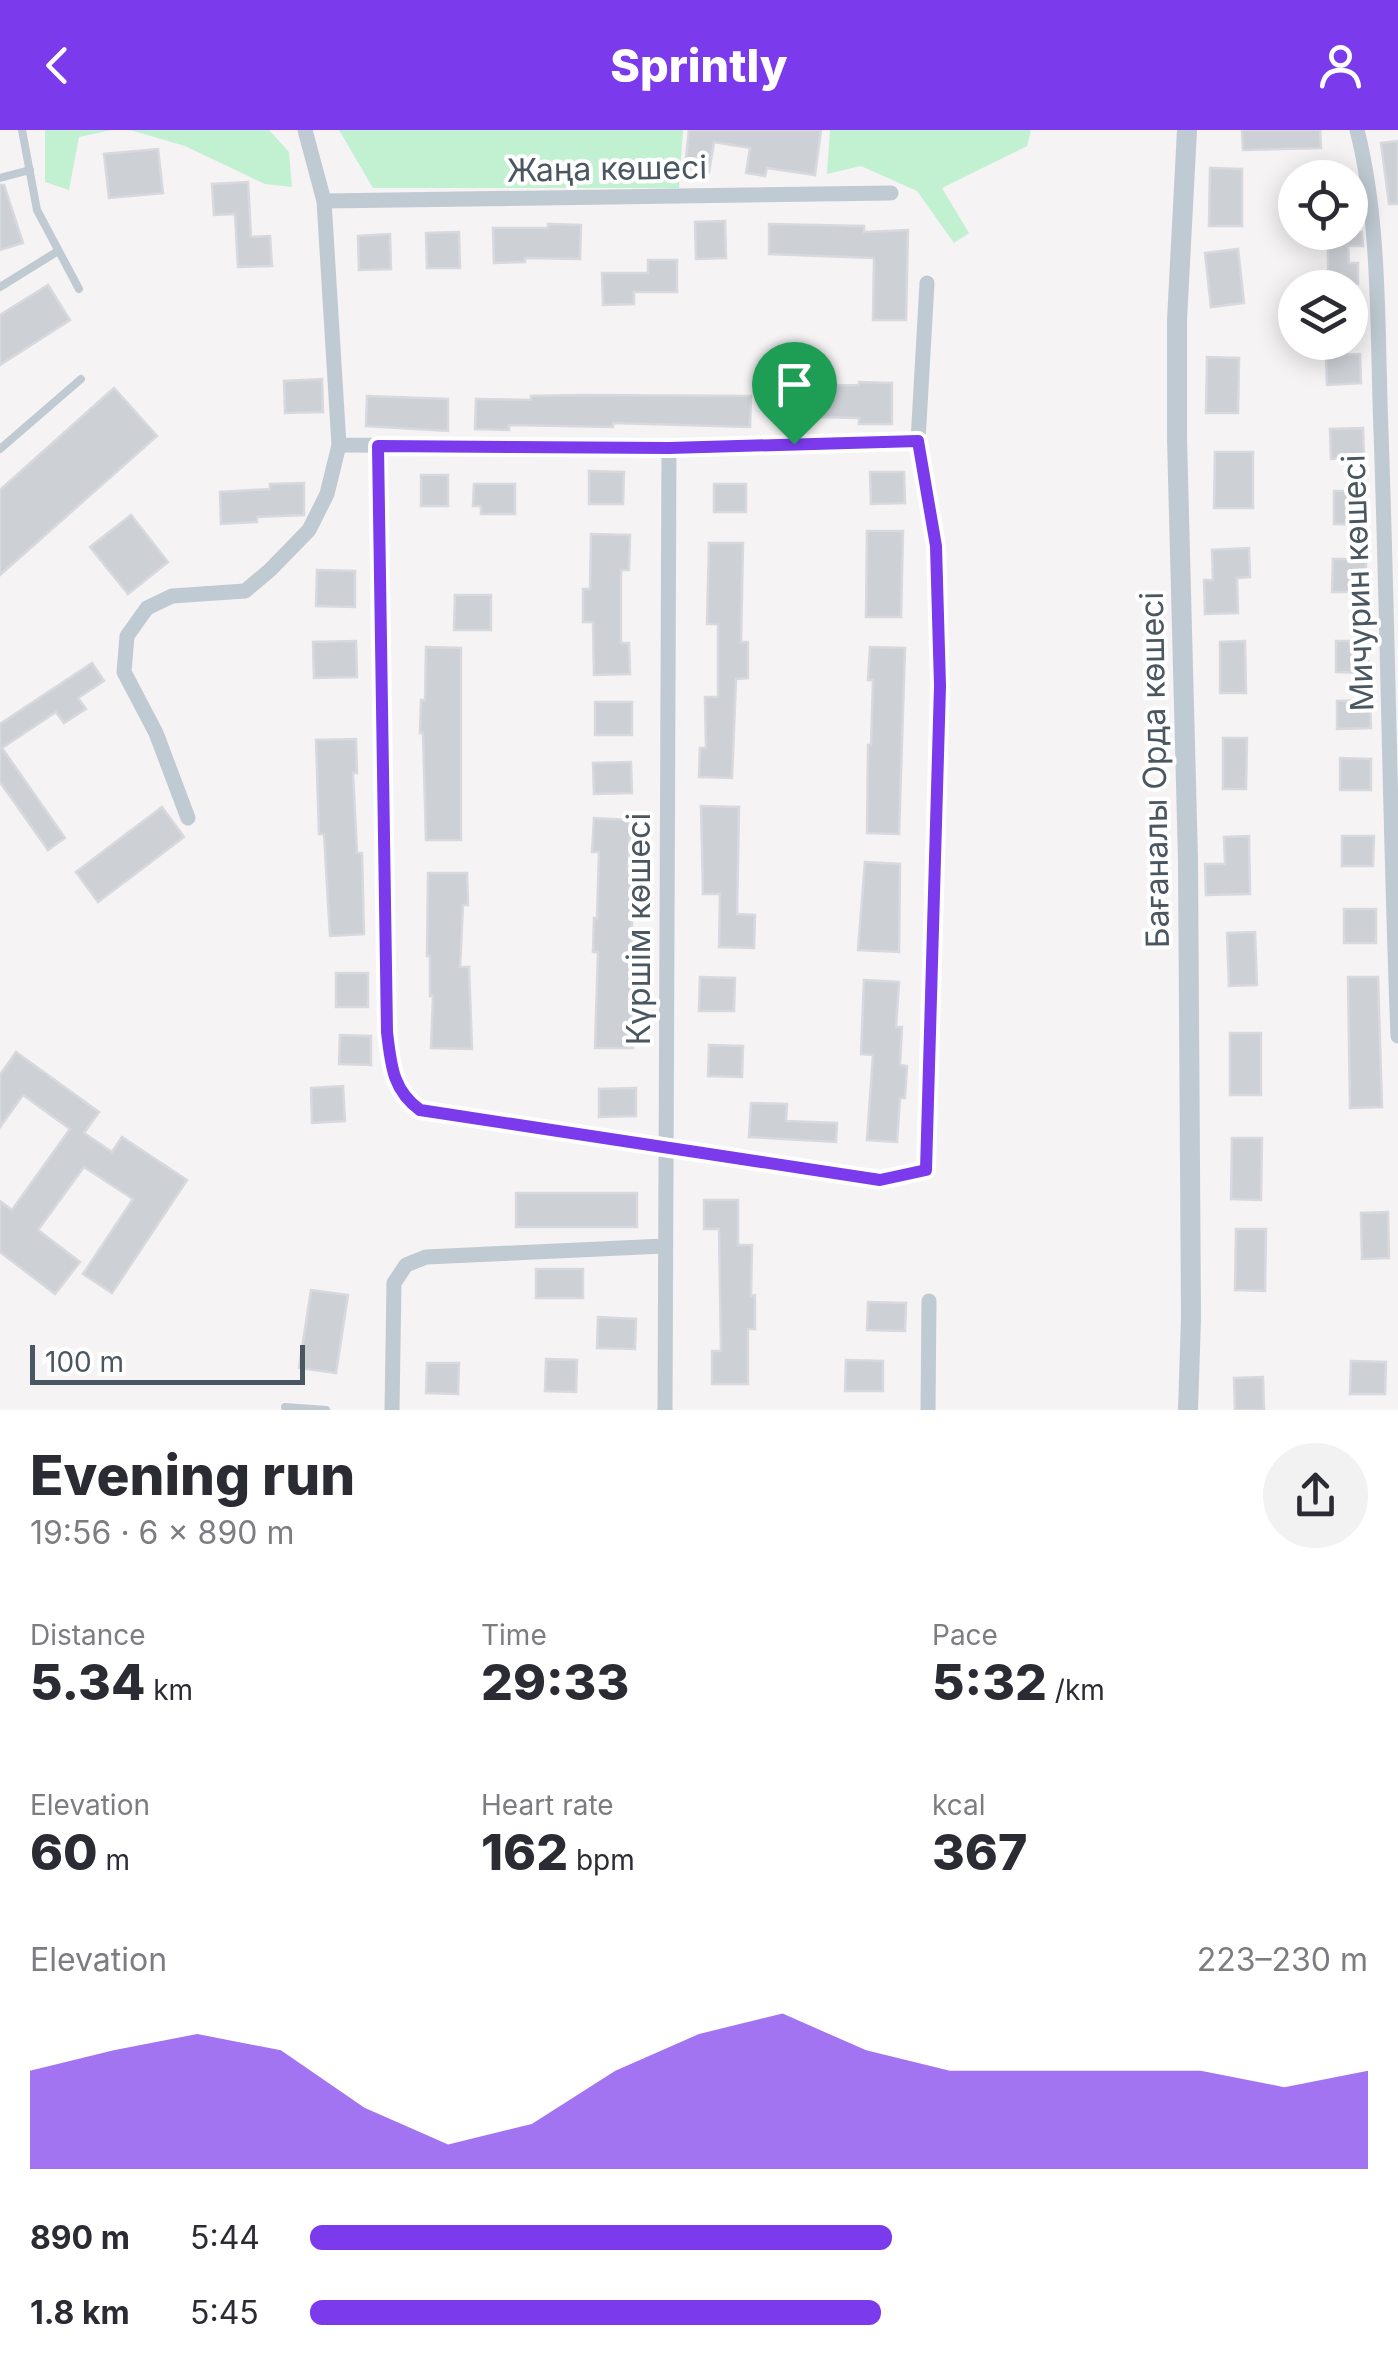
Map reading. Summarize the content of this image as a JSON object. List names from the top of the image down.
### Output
{
  "streets": {
    "street": [
      "Жаңа көшесі",
      "Мичурин көшесі",
      "Бағаналы Орда көшесі",
      "Күршім көшесі"
    ]
  },
  "scale_bar": "100 m",
  "page": {
    "header": "Sprintly",
    "scale": "100 m",
    "heading": ["Evening run", "19:56 · 6 × 890 m"],
    "stats": [
      ["Distance", "5.34 km"],
      ["Time", "29:33"],
      ["Pace", "5:32 /km"],
      ["Elevation", "60 m"],
      ["Heart rate", "162 bpm"],
      ["kcal", "367"]
    ],
    "chart": ["Elevation", "223–230 m"],
    "list": [
      {
        "name": "890 m",
        "note": "5:44"
      },
      {
        "name": "1.8 km",
        "note": "5:45"
      }
    ]
  }
}
